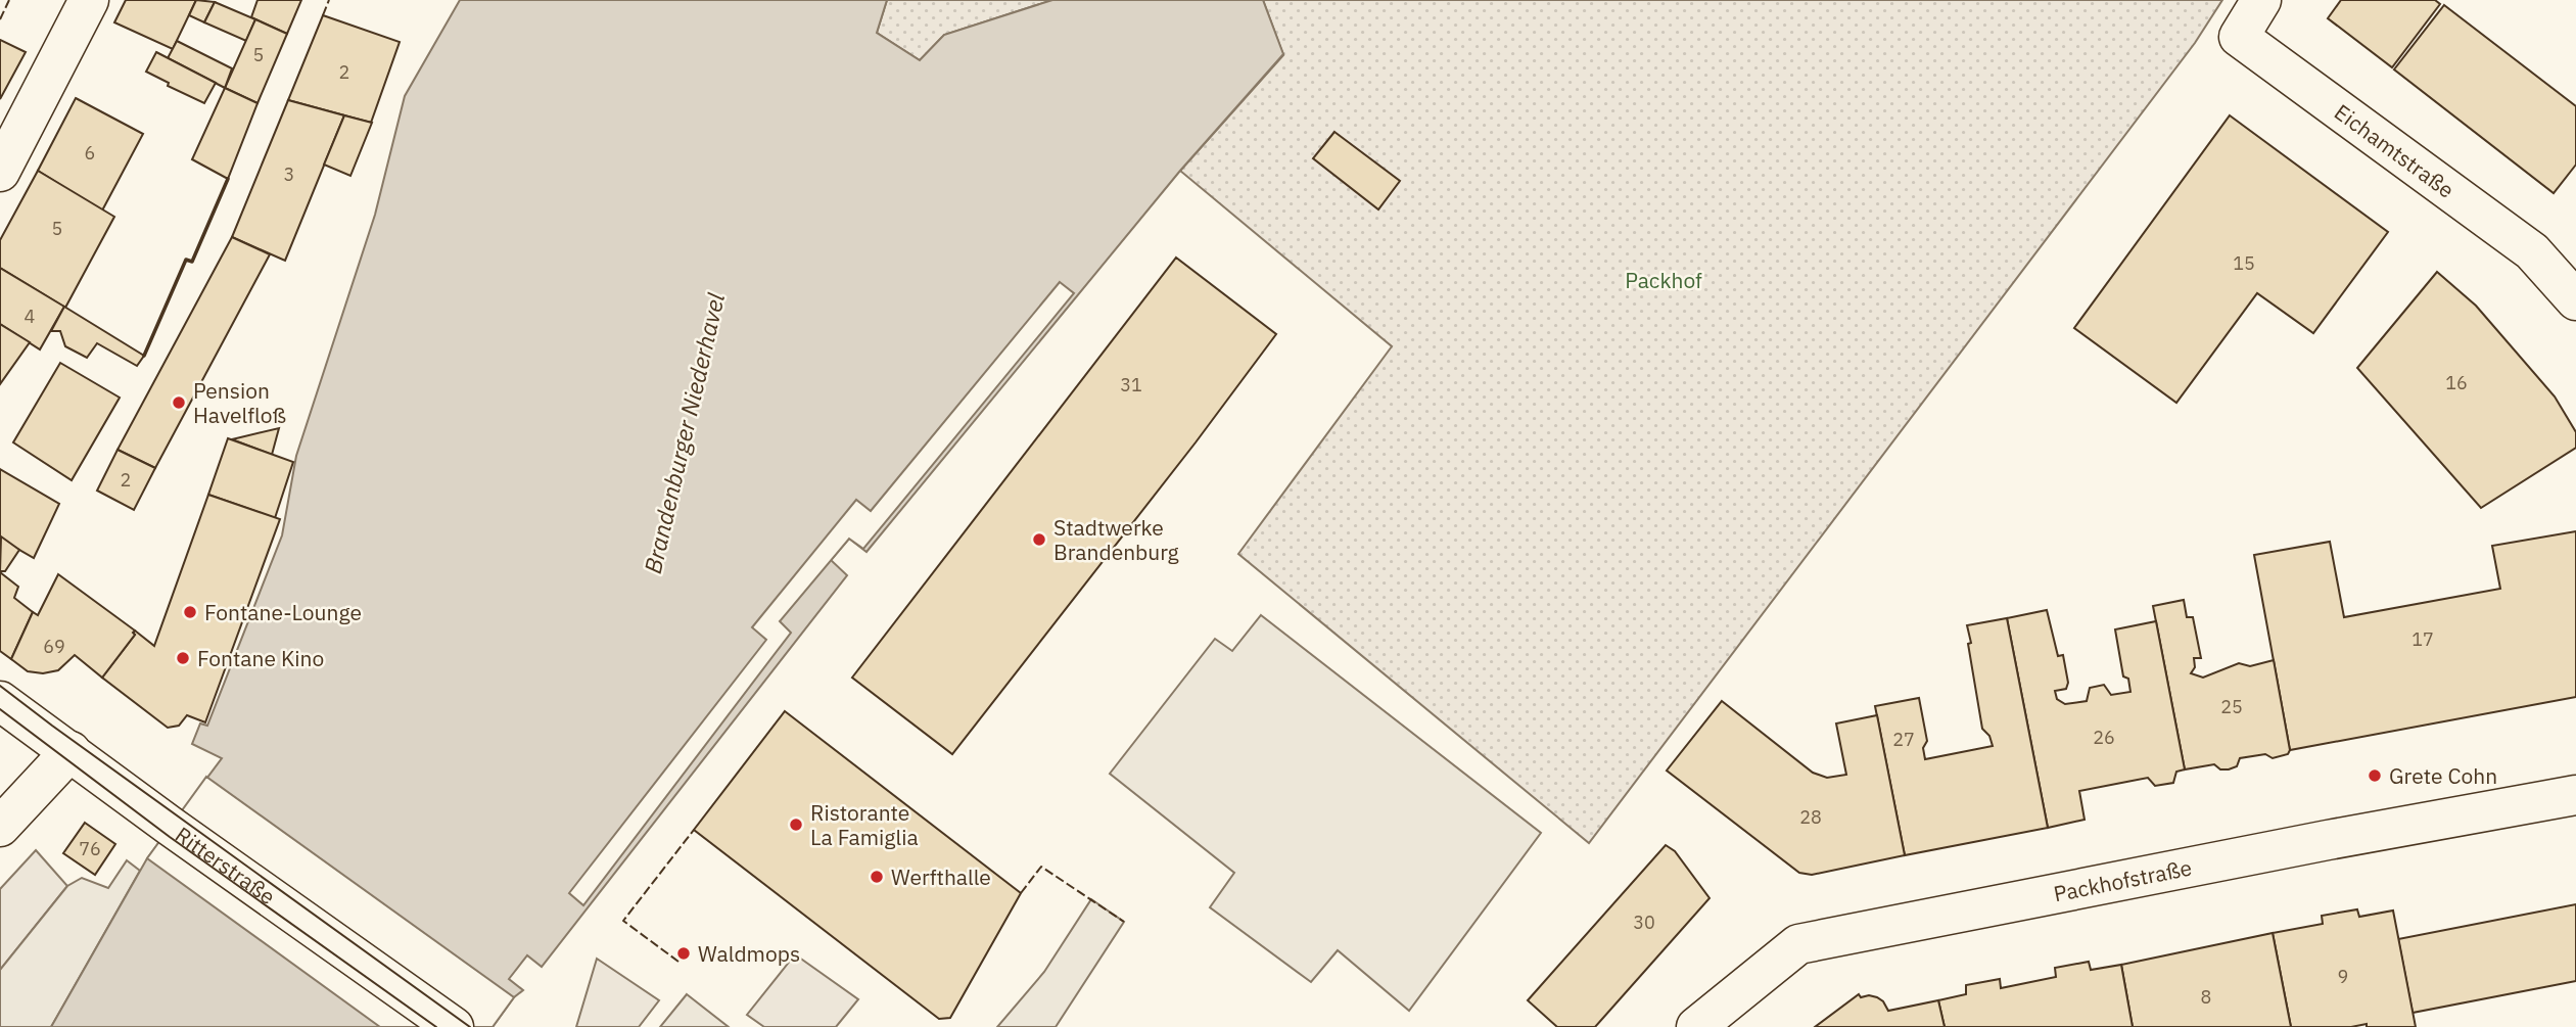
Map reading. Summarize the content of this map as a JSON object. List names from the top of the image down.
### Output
{
  "streets": {
    "street": ["Eichamtstraße", "Ritterstraße", "Packhofstraße"]
  },
  "water": ["Brandenburger Niederhavel"],
  "parks": ["Packhof"],
  "places": [
    "Pension Havelfloß",
    "Stadtwerke Brandenburg",
    "Fontane-Lounge",
    "Fontane Kino",
    "Grete Cohn",
    "Ristorante La Famiglia",
    "Werfthalle",
    "Waldmops"
  ],
  "house_numbers": [
    "5",
    "2",
    "6",
    "3",
    "5",
    "15",
    "4",
    "16",
    "31",
    "2",
    "17",
    "69",
    "25",
    "26",
    "27",
    "28",
    "76",
    "30",
    "9",
    "8"
  ]
}
